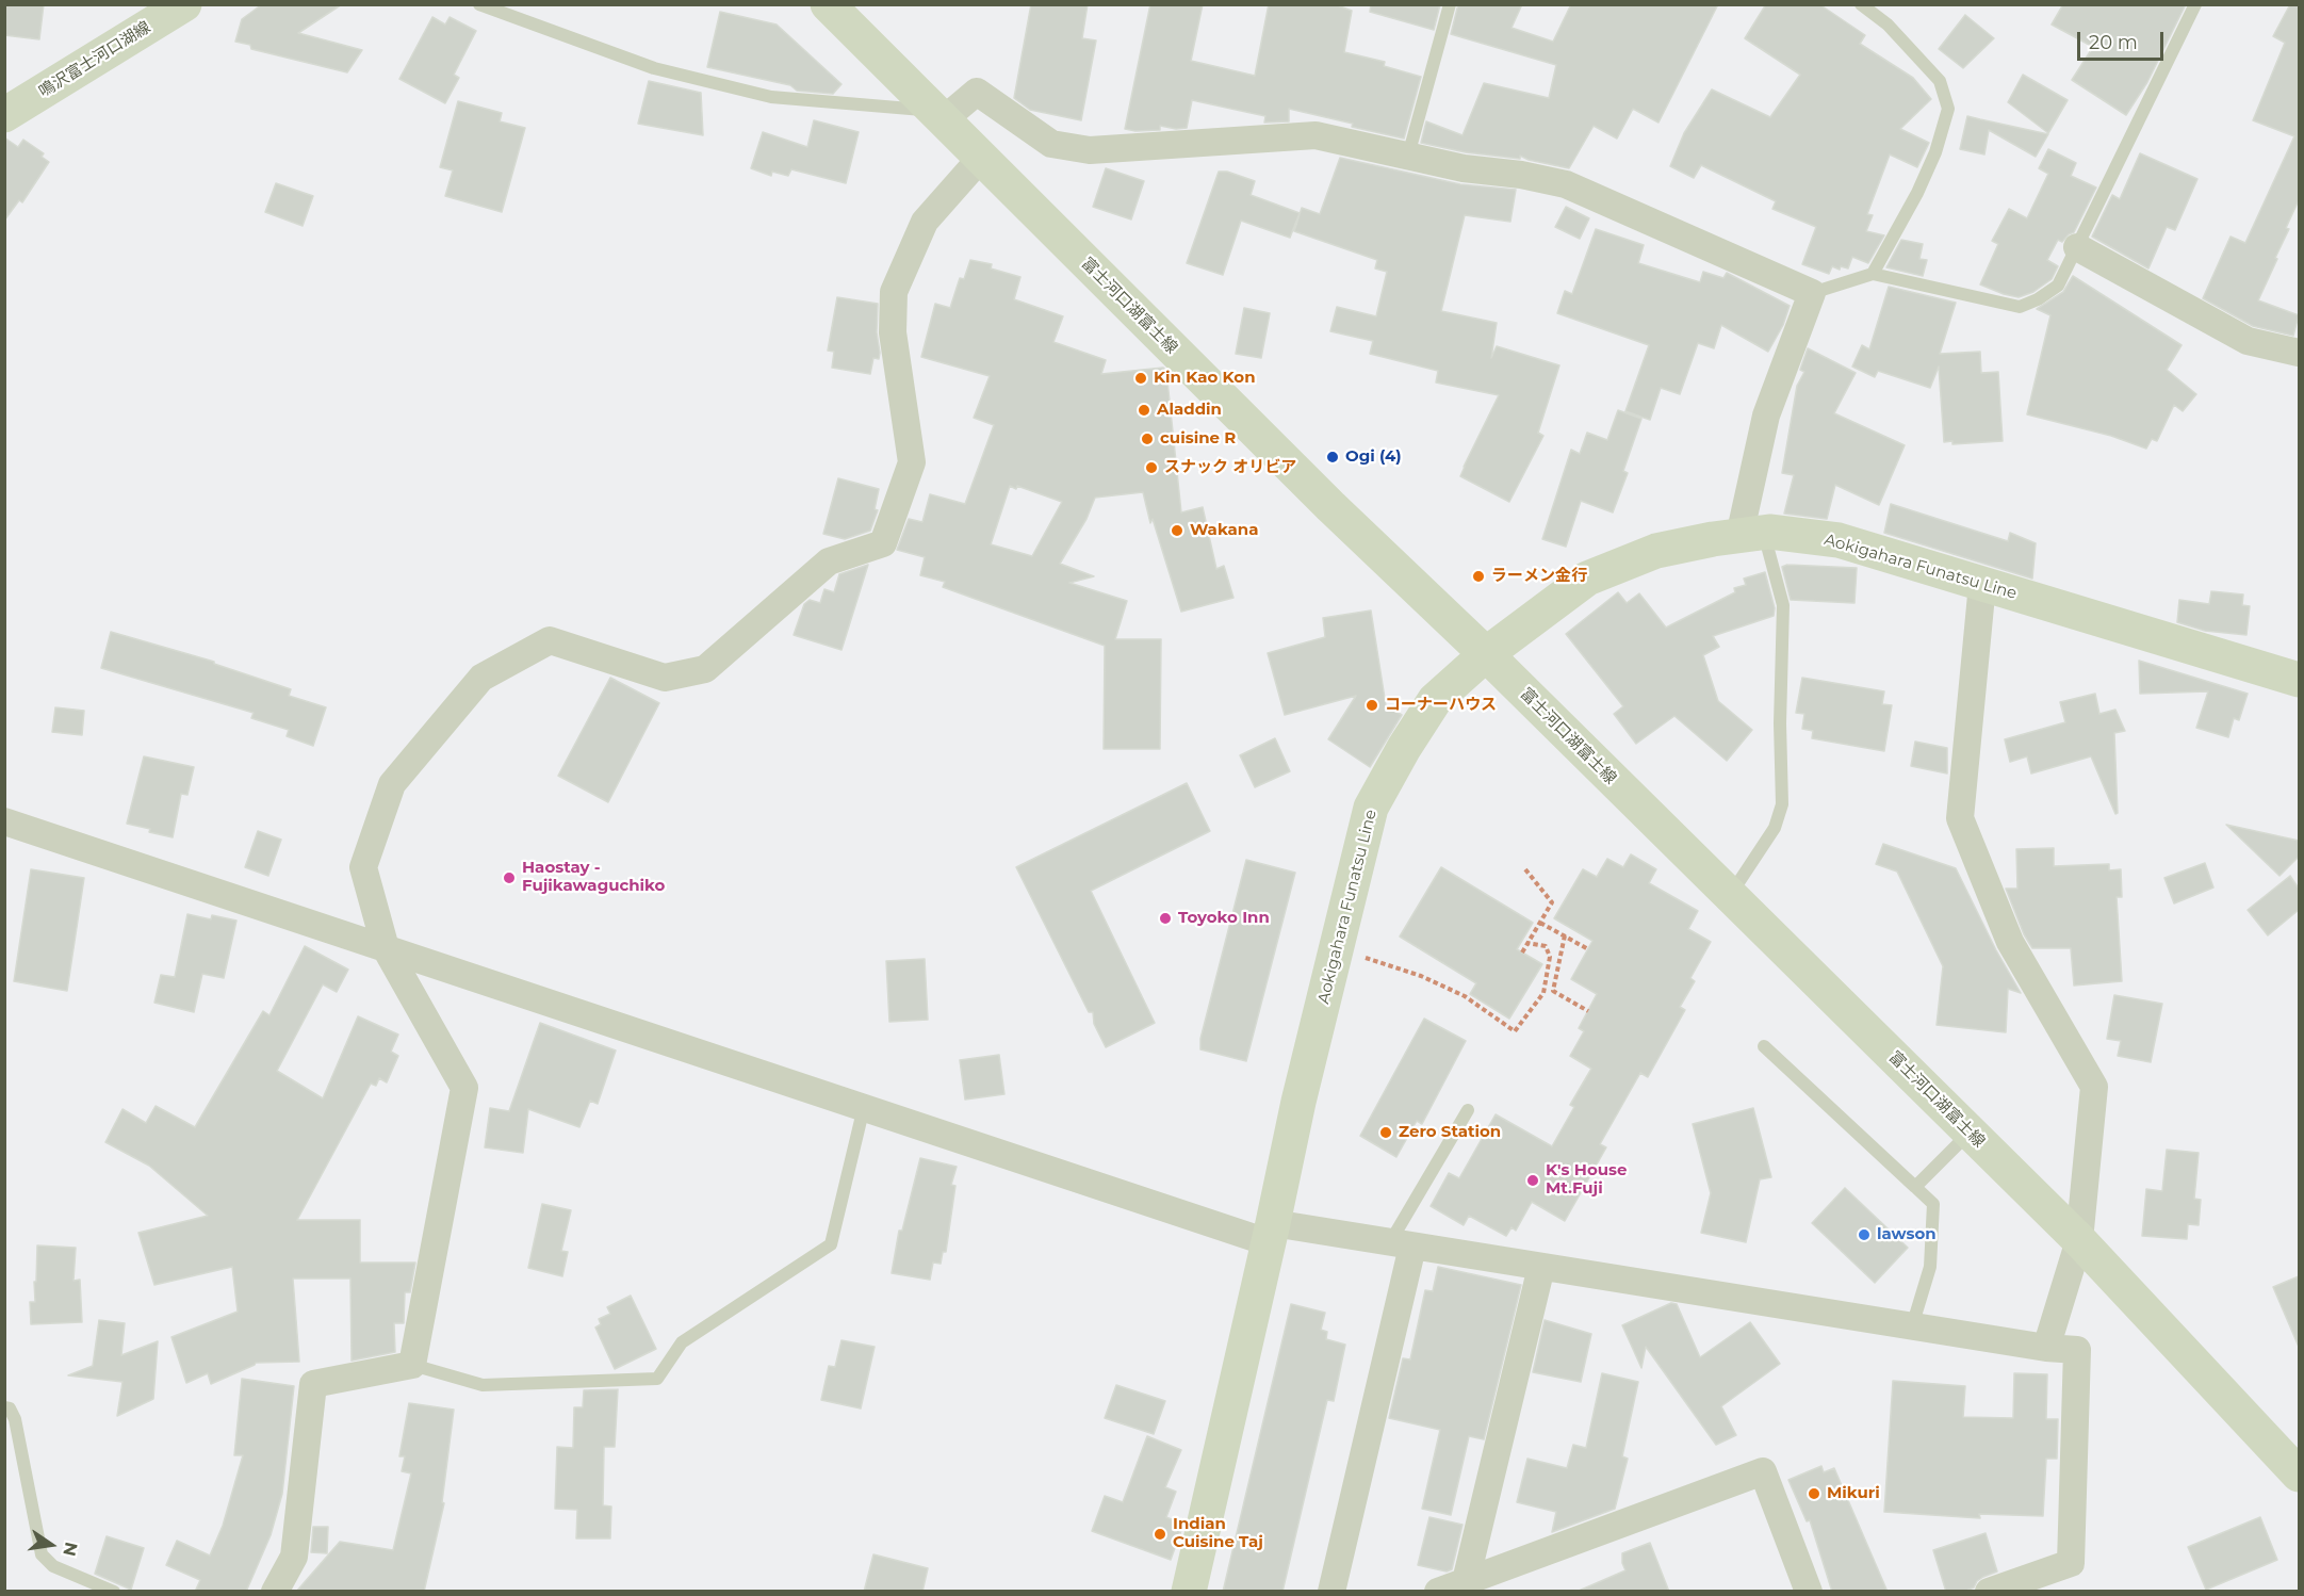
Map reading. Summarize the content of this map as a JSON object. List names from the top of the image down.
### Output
{
  "streets": {
    "main road": ["鳴沢富士河口湖線", "富士河口湖富士線", "Aokigahara Funatsu Line"]
  },
  "crossings": [
    ["富士河口湖富士線", "Aokigahara Funatsu Line"]
  ],
  "places": [
    "Kin Kao Kon",
    "Aladdin",
    "cuisine R",
    "Ogi (4)",
    "スナック オリビア",
    "Wakana",
    "ラーメン金行",
    "コーナーハウス",
    "Haostay - Fujikawaguchiko",
    "Toyoko Inn",
    "Zero Station",
    "K's House Mt.Fuji",
    "lawson",
    "Mikuri",
    "Indian Cuisine Taj"
  ],
  "scale_bar": "20 m",
  "north": "right"
}
